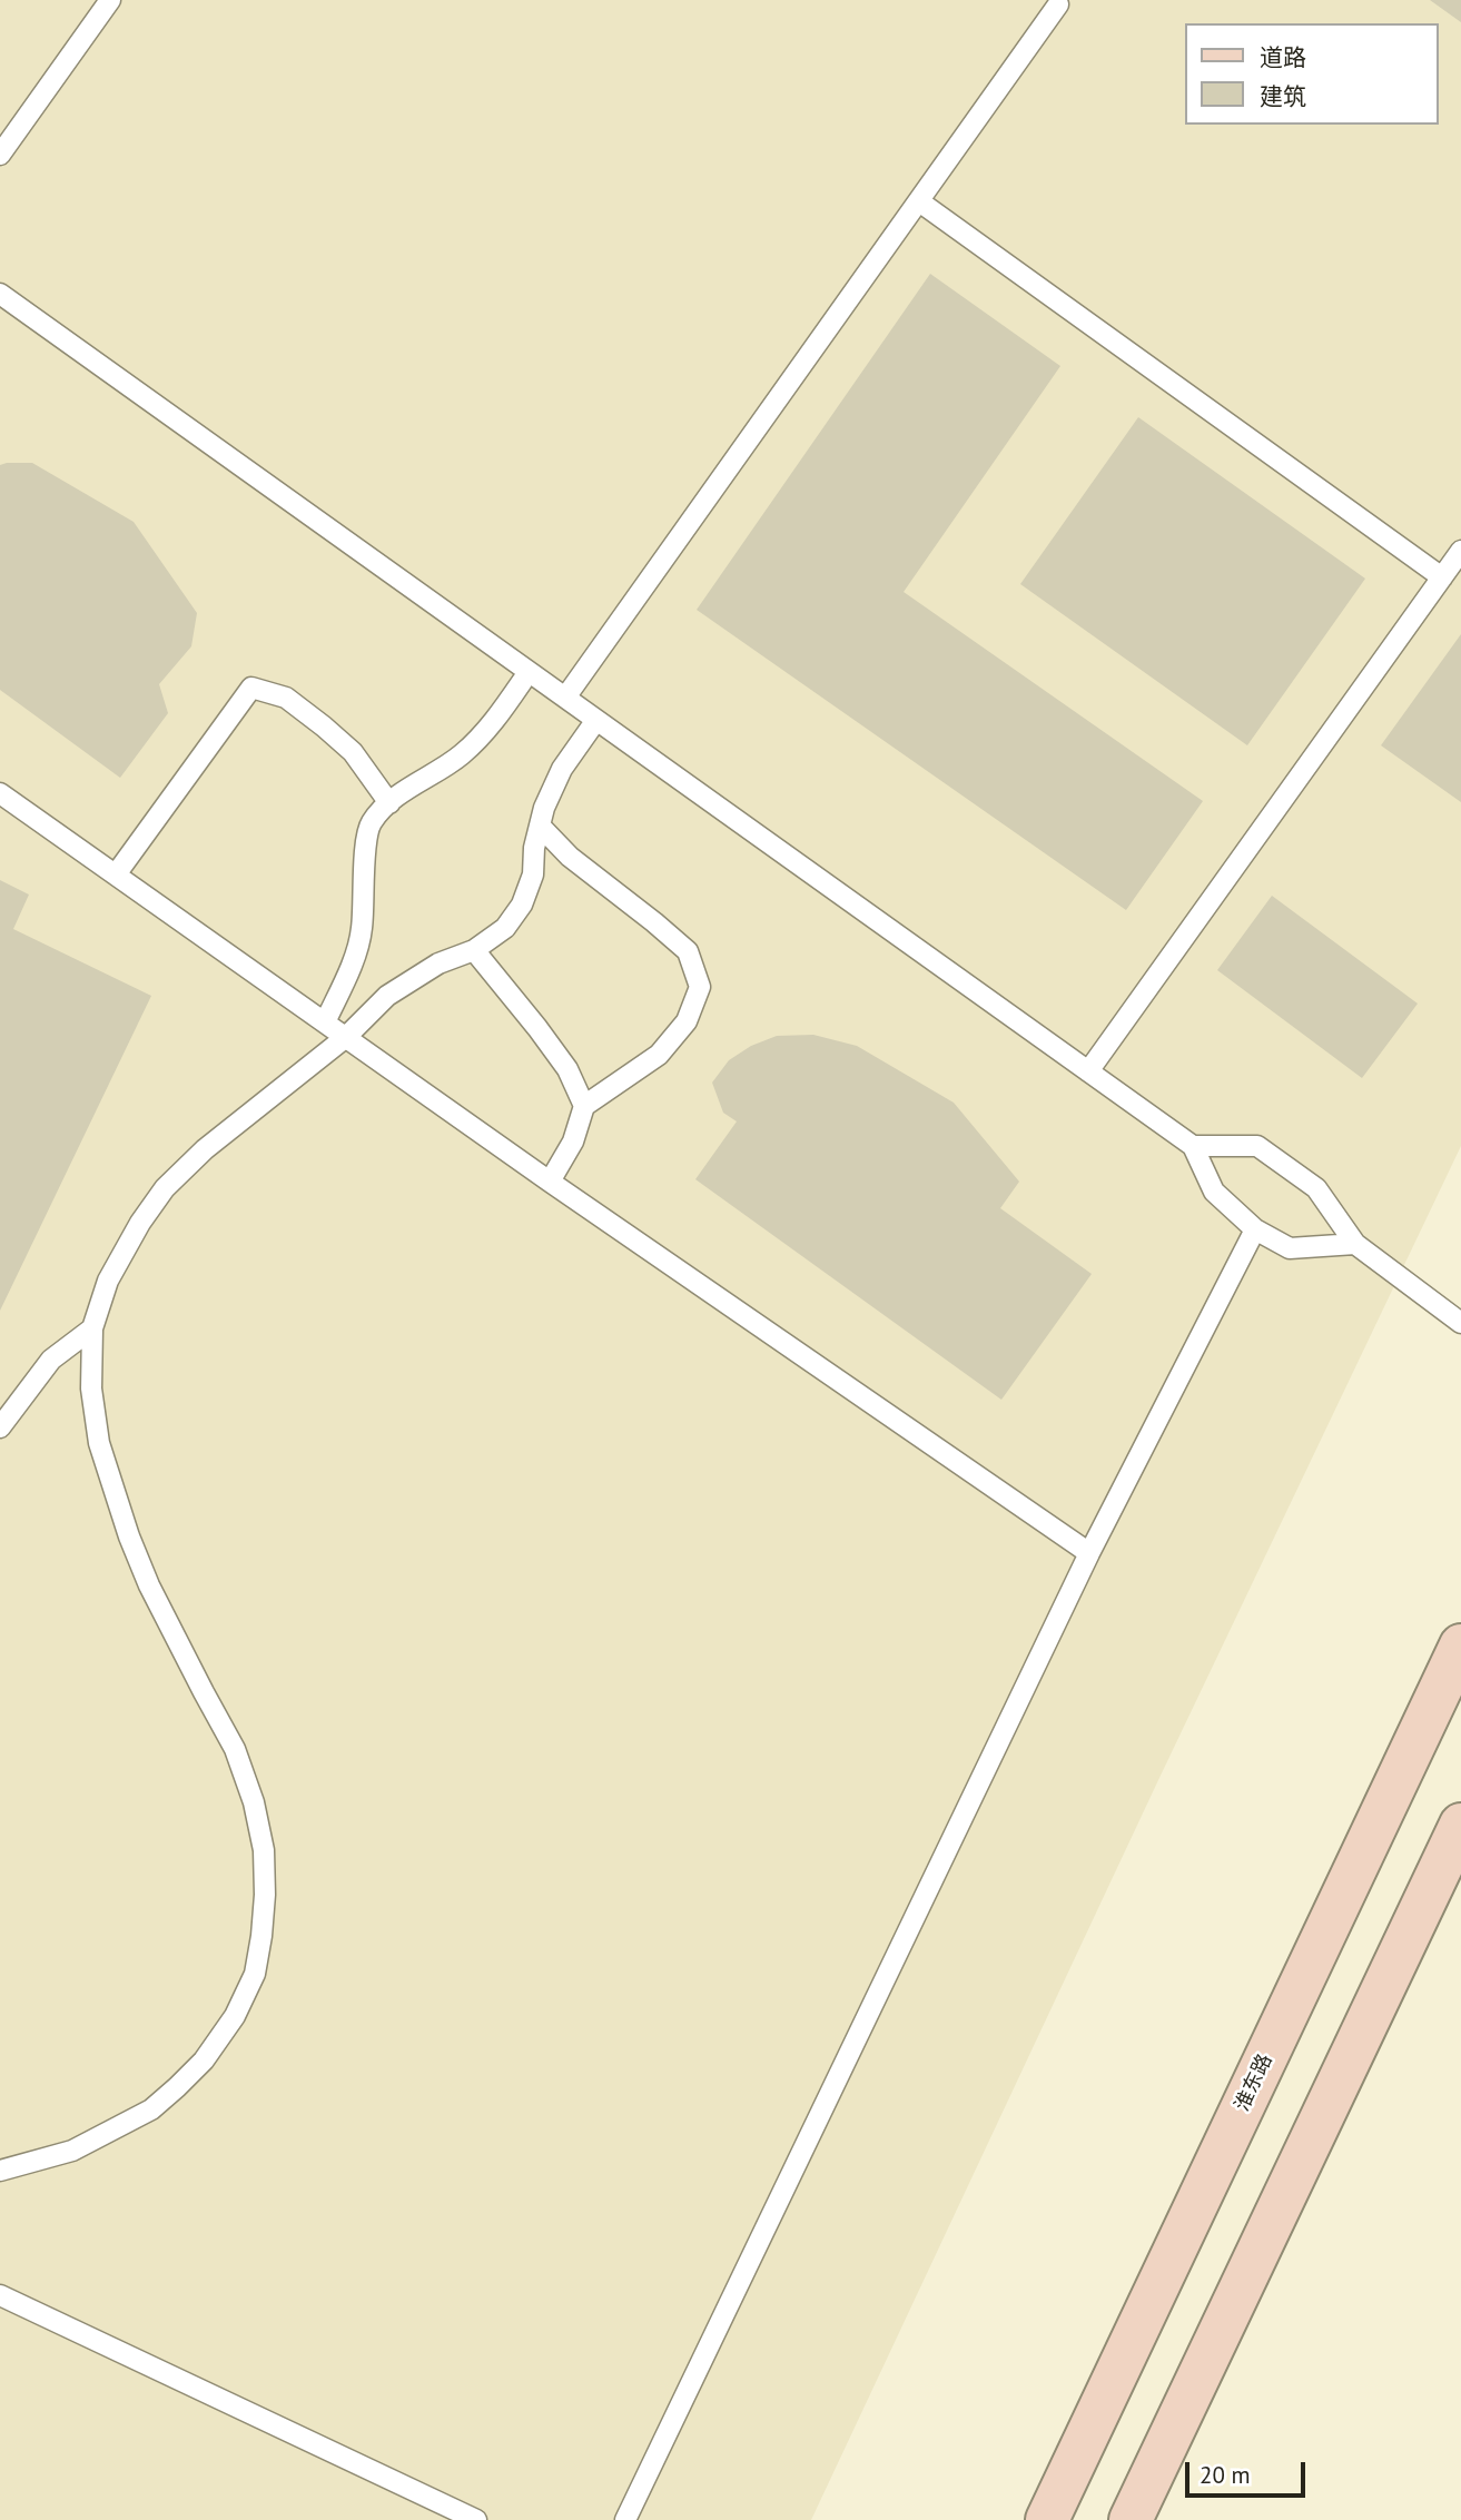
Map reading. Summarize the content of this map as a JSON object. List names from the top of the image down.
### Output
{
  "streets": {
    "main road": ["淮东路"]
  },
  "legend": ["道路", "建筑"],
  "scale_bar": "20 m"
}
